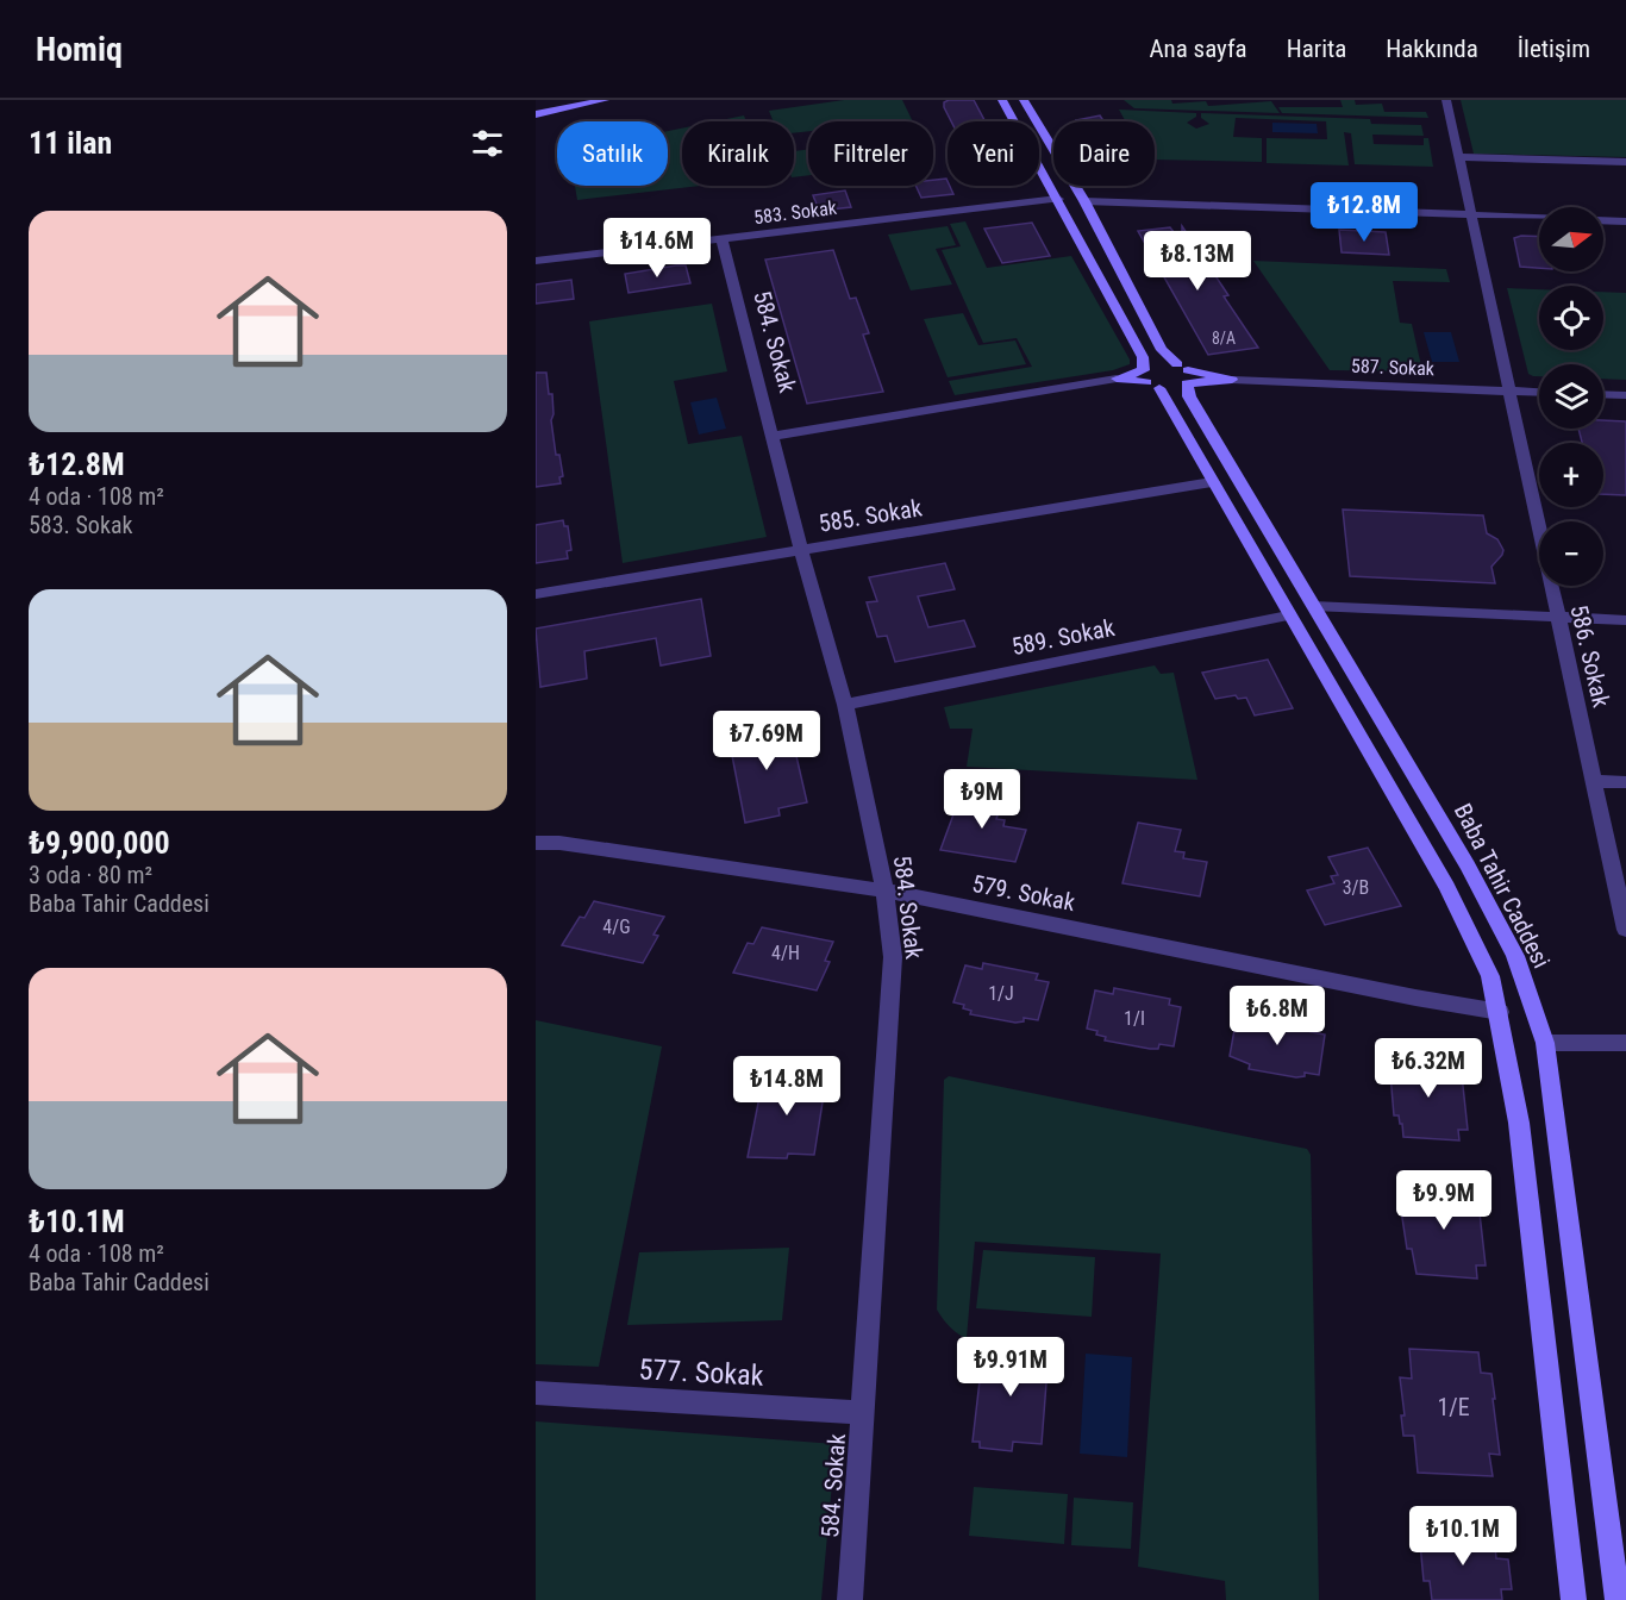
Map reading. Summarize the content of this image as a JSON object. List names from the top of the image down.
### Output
{
  "streets": {
    "street": [
      "583. Sokak",
      "584. Sokak",
      "587. Sokak",
      "585. Sokak",
      "589. Sokak",
      "586. Sokak",
      "Baba Tahir Caddesi",
      "579. Sokak",
      "577. Sokak"
    ]
  },
  "crossings": [
    ["583. Sokak", "584. Sokak"],
    ["584. Sokak", "585. Sokak"],
    ["584. Sokak", "589. Sokak"],
    ["584. Sokak", "579. Sokak"],
    ["584. Sokak", "577. Sokak"],
    ["587. Sokak", "586. Sokak"],
    ["587. Sokak", "Baba Tahir Caddesi"]
  ],
  "house_numbers": [
    "8/A",
    "3/B",
    "4/G",
    "4/H",
    "1/J",
    "1/I",
    "1/E"
  ],
  "north": "right",
  "page": {
    "header": "Homiq",
    "nav": [
      "Ana sayfa",
      "Harita",
      "Hakkında",
      "İletişim"
    ],
    "heading": "11 ilan",
    "chip": [
      "Satılık",
      "Kiralık",
      "Filtreler",
      "Yeni",
      "Daire"
    ],
    "price": [
      "₺12.8M",
      "₺14.6M",
      "₺8.13M",
      "₺7.69M",
      "₺9M",
      "₺6.8M",
      "₺6.32M",
      "₺14.8M",
      "₺9.9M",
      "₺9.91M",
      "₺10.1M"
    ],
    "list": [
      {
        "name": "₺12.8M",
        "note": "4 oda · 108 m² · 583. Sokak"
      },
      {
        "name": "₺9,900,000",
        "note": "3 oda · 80 m² · Baba Tahir Caddesi"
      },
      {
        "name": "₺10.1M",
        "note": "4 oda · 108 m² · Baba Tahir Caddesi"
      }
    ],
    "map_buttons": ["+", "−"]
  }
}
